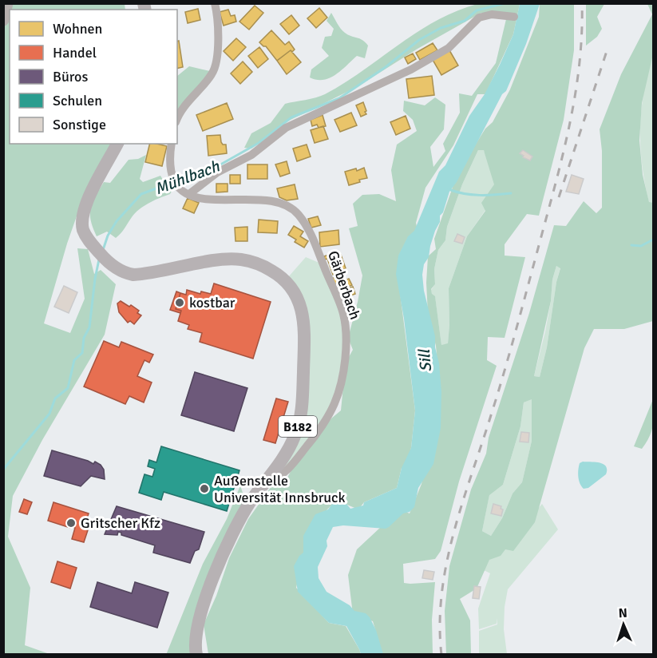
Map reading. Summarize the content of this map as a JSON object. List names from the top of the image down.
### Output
{
  "streets": {
    "main road": ["B182"],
    "street": ["Gärberbach"]
  },
  "crossings": [
    ["Gärberbach", "B182"]
  ],
  "water": ["Mühlbach", "Sill"],
  "places": ["kostbar", "Außenstelle Universität Innsbruck", "Gritscher Kfz"],
  "legend": [
    "Wohnen",
    "Handel",
    "Büros",
    "Schulen",
    "Sonstige"
  ],
  "north": "top"
}
